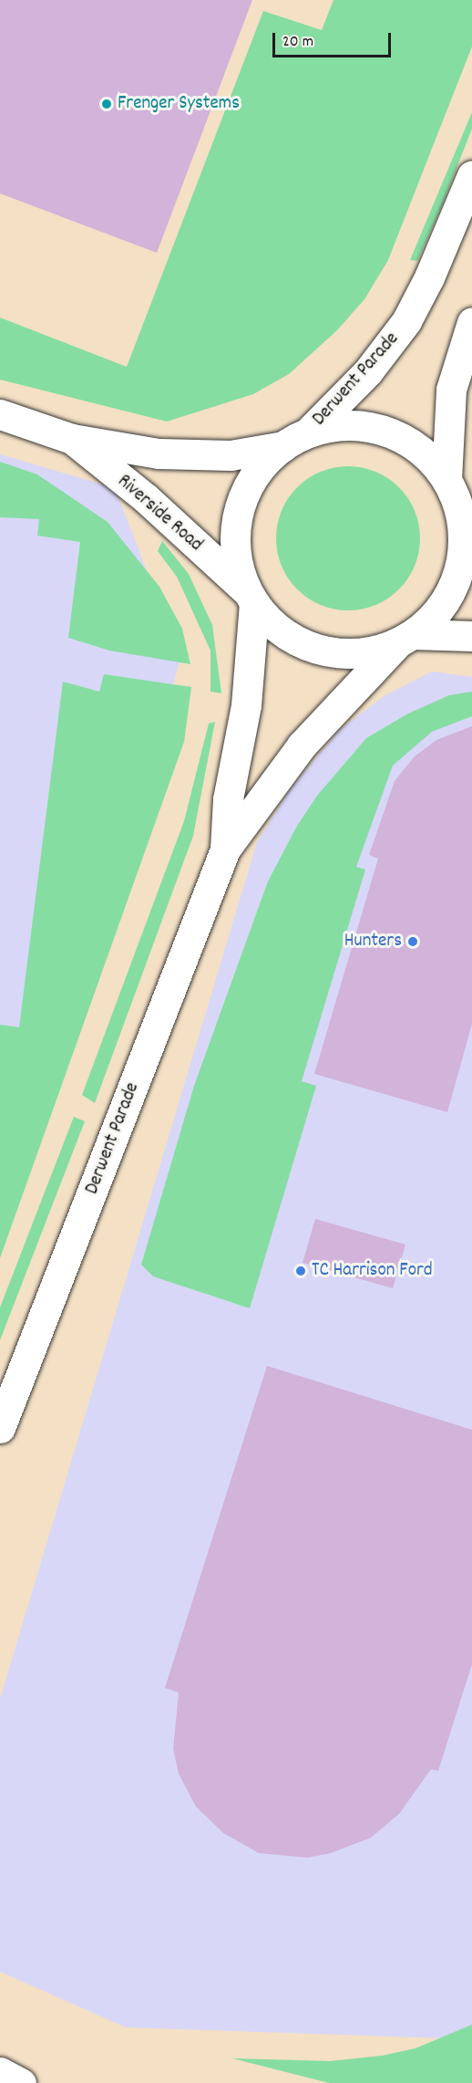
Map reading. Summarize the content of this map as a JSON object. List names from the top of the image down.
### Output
{
  "streets": {
    "street": ["Derwent Parade", "Riverside Road"]
  },
  "crossings": [
    ["Derwent Parade", "Riverside Road"]
  ],
  "places": ["Frenger Systems", "Hunters", "TC Harrison Ford"],
  "scale_bar": "20 m"
}
